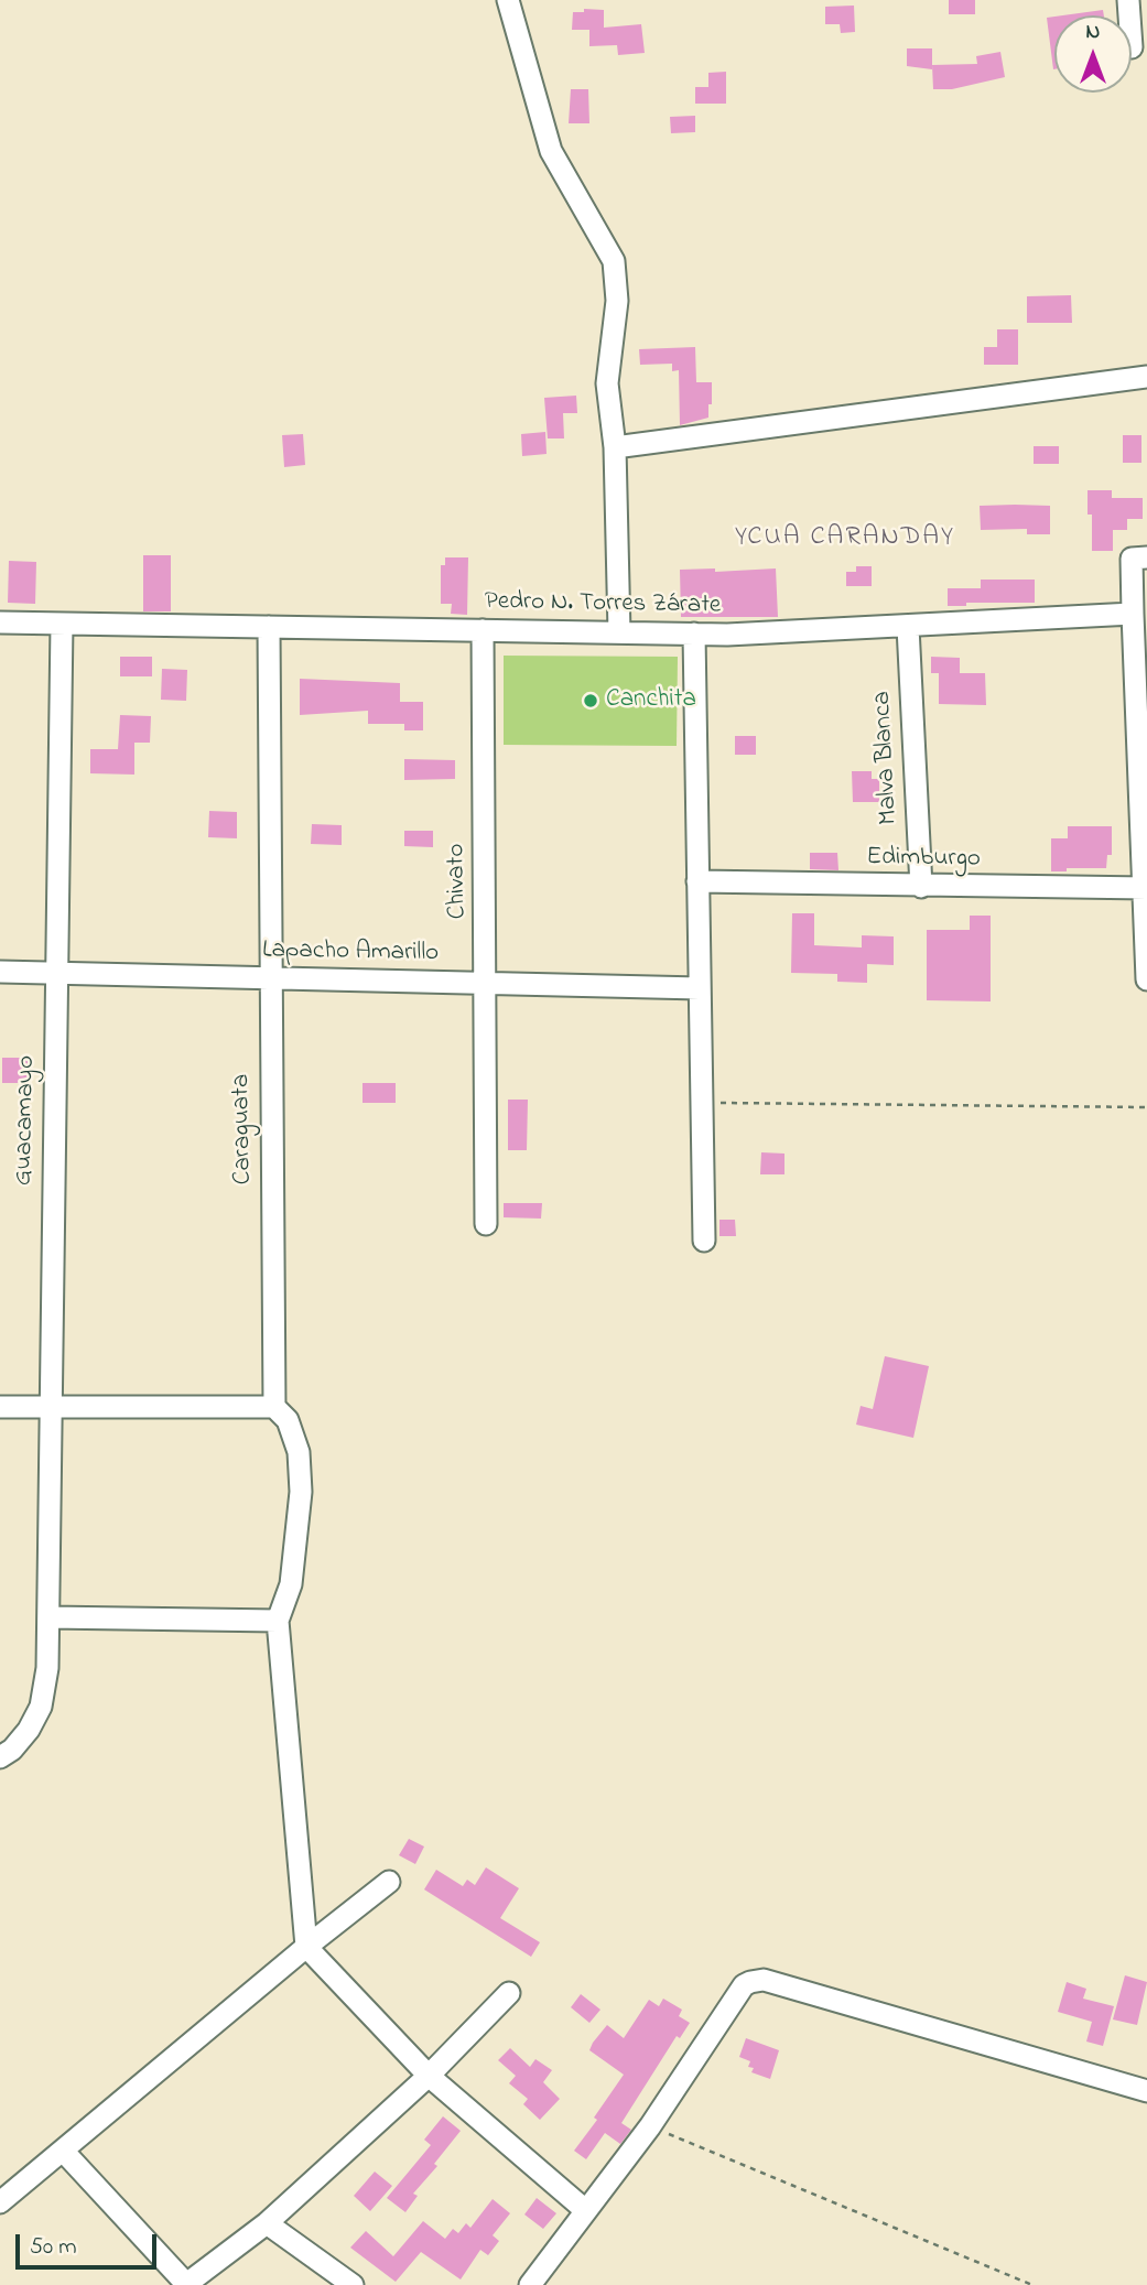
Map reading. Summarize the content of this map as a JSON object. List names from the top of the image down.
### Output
{
  "streets": {
    "street": [
      "Pedro N. Torres Zárate",
      "Malva Blanca",
      "Edimburgo",
      "Chivato",
      "Lapacho Amarillo",
      "Guacamayo",
      "Caraguata"
    ]
  },
  "crossings": [
    ["Pedro N. Torres Zárate", "Malva Blanca"],
    ["Pedro N. Torres Zárate", "Chivato"],
    ["Pedro N. Torres Zárate", "Guacamayo"],
    ["Pedro N. Torres Zárate", "Caraguata"],
    ["Malva Blanca", "Edimburgo"],
    ["Chivato", "Lapacho Amarillo"],
    ["Lapacho Amarillo", "Guacamayo"],
    ["Lapacho Amarillo", "Caraguata"]
  ],
  "districts": ["YCUA CARANDAY"],
  "places": ["Canchita"],
  "scale_bar": "50 m",
  "north": "top"
}
